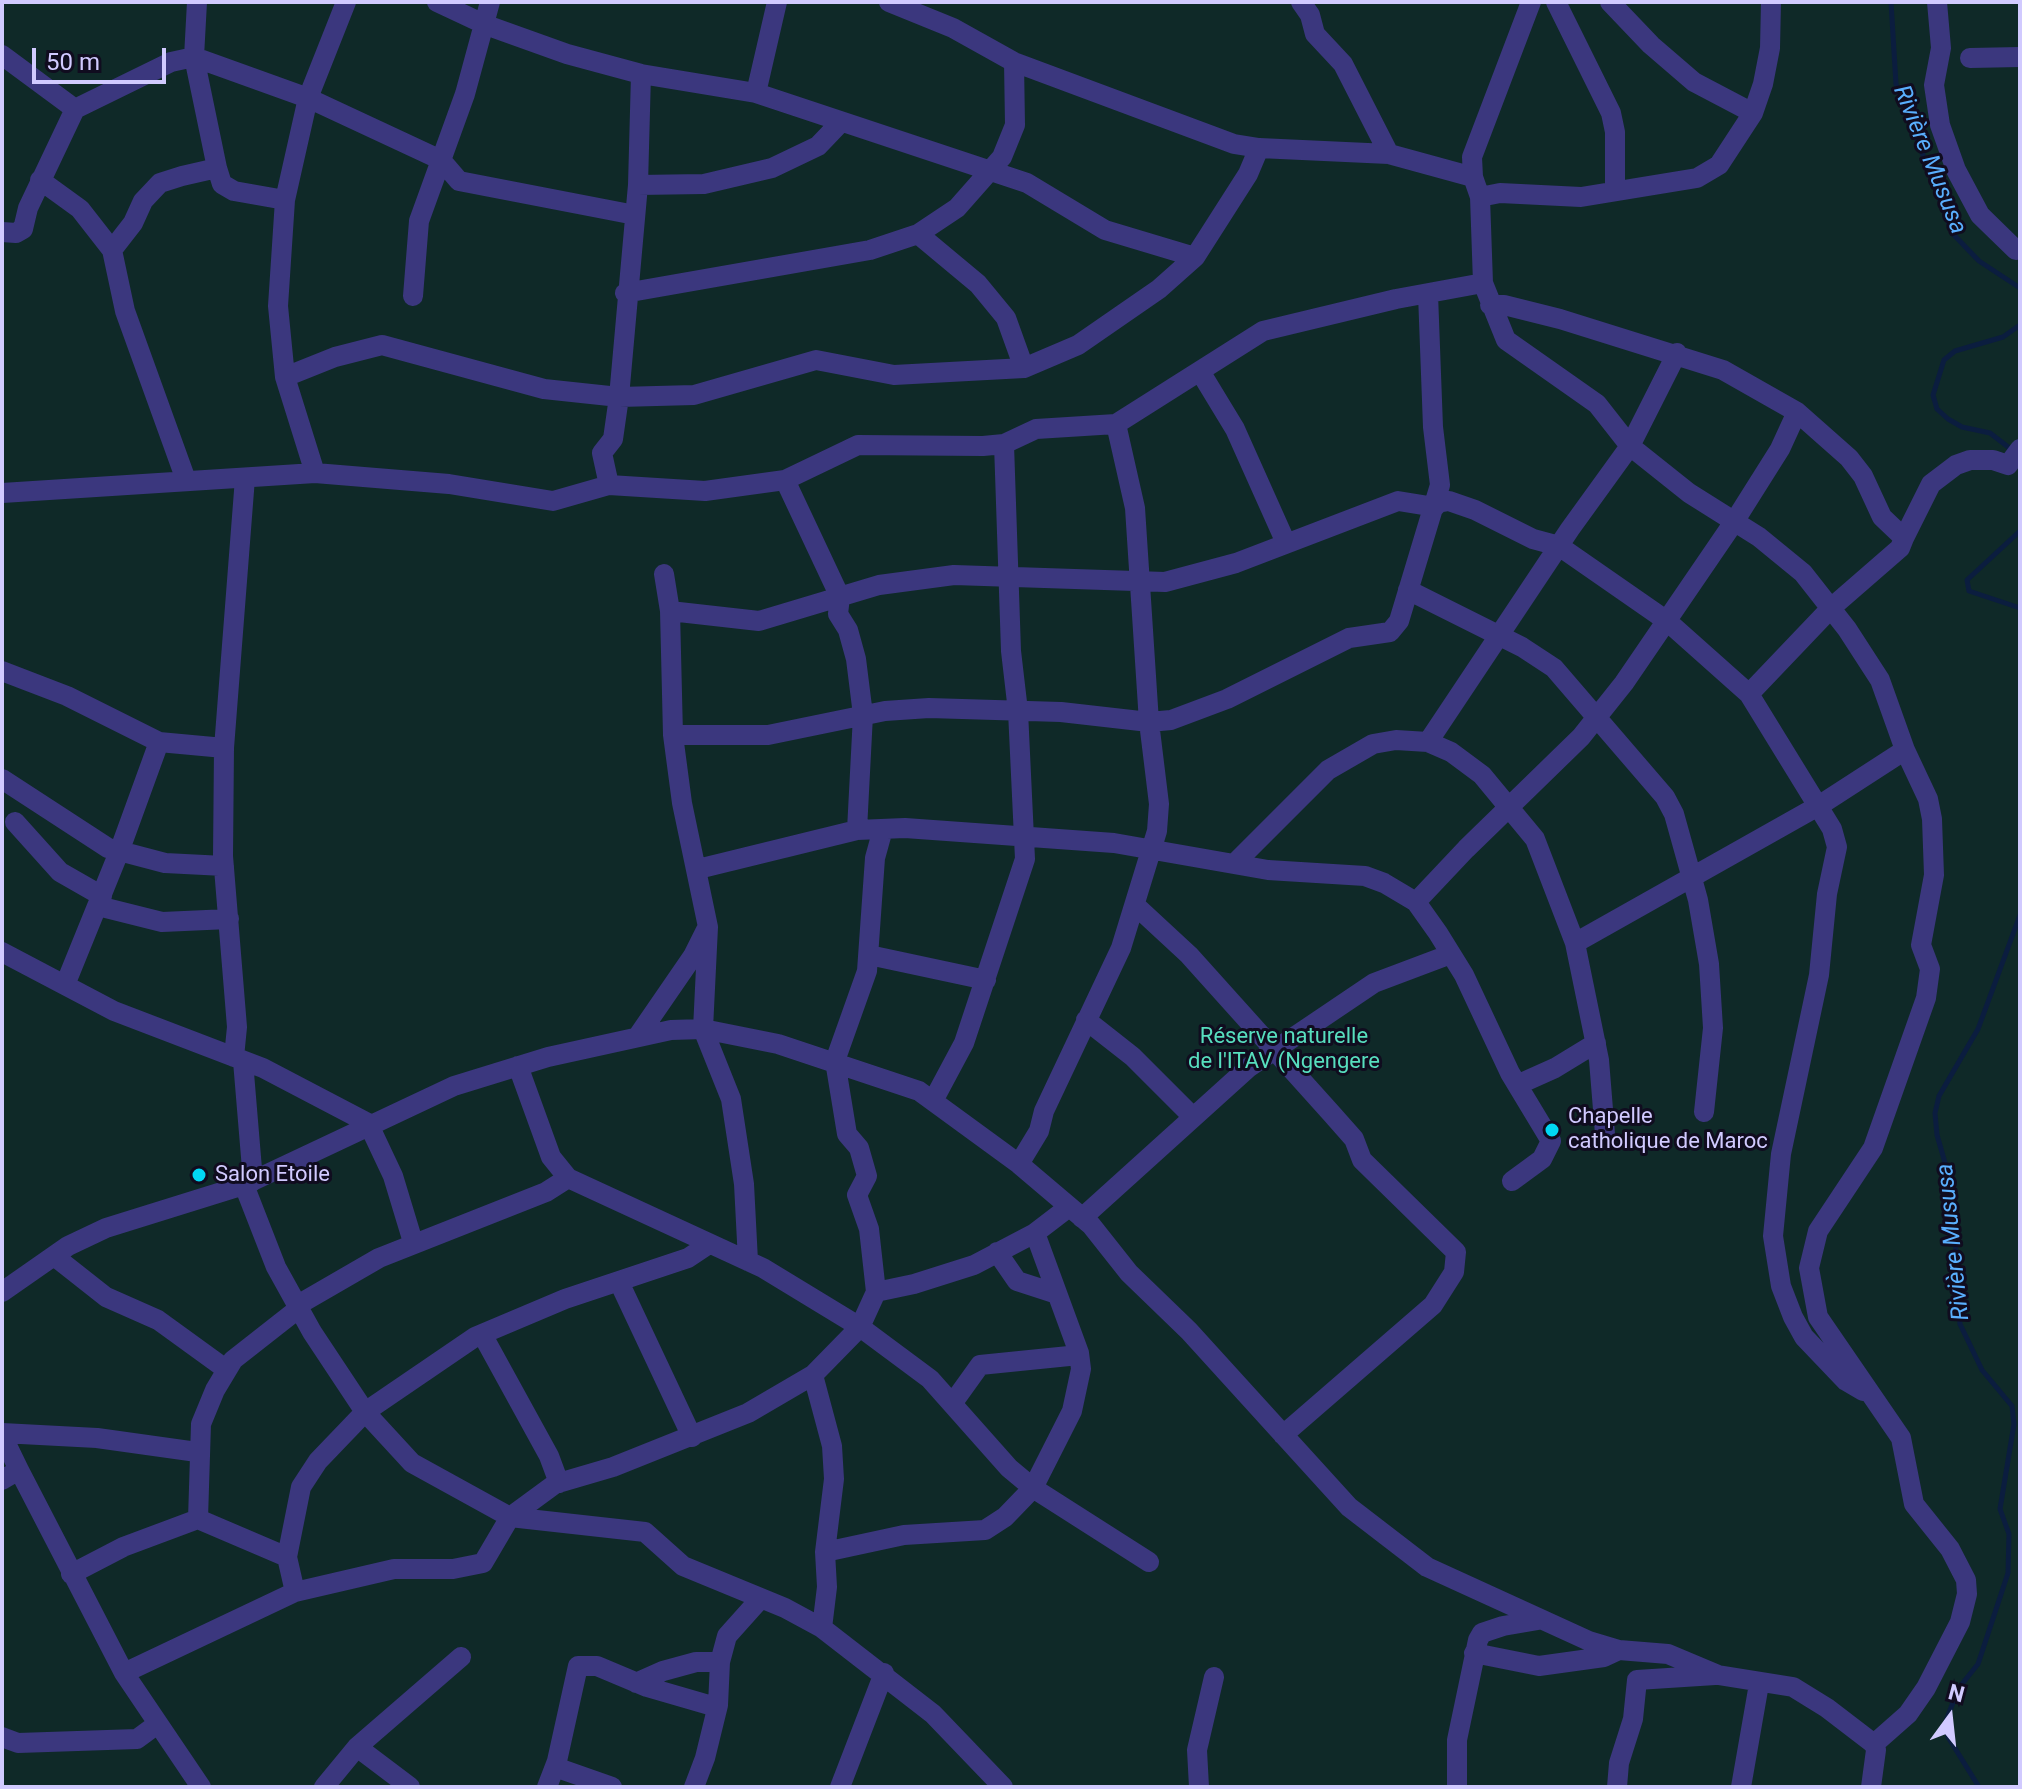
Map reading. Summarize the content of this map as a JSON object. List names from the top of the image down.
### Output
{
  "water": ["Rivière Mususa"],
  "parks": ["Réserve naturelle de l'ITAV (Ngengere"],
  "places": ["Chapelle catholique de Maroc", "Salon Etoile"],
  "scale_bar": "50 m",
  "north": "top"
}
